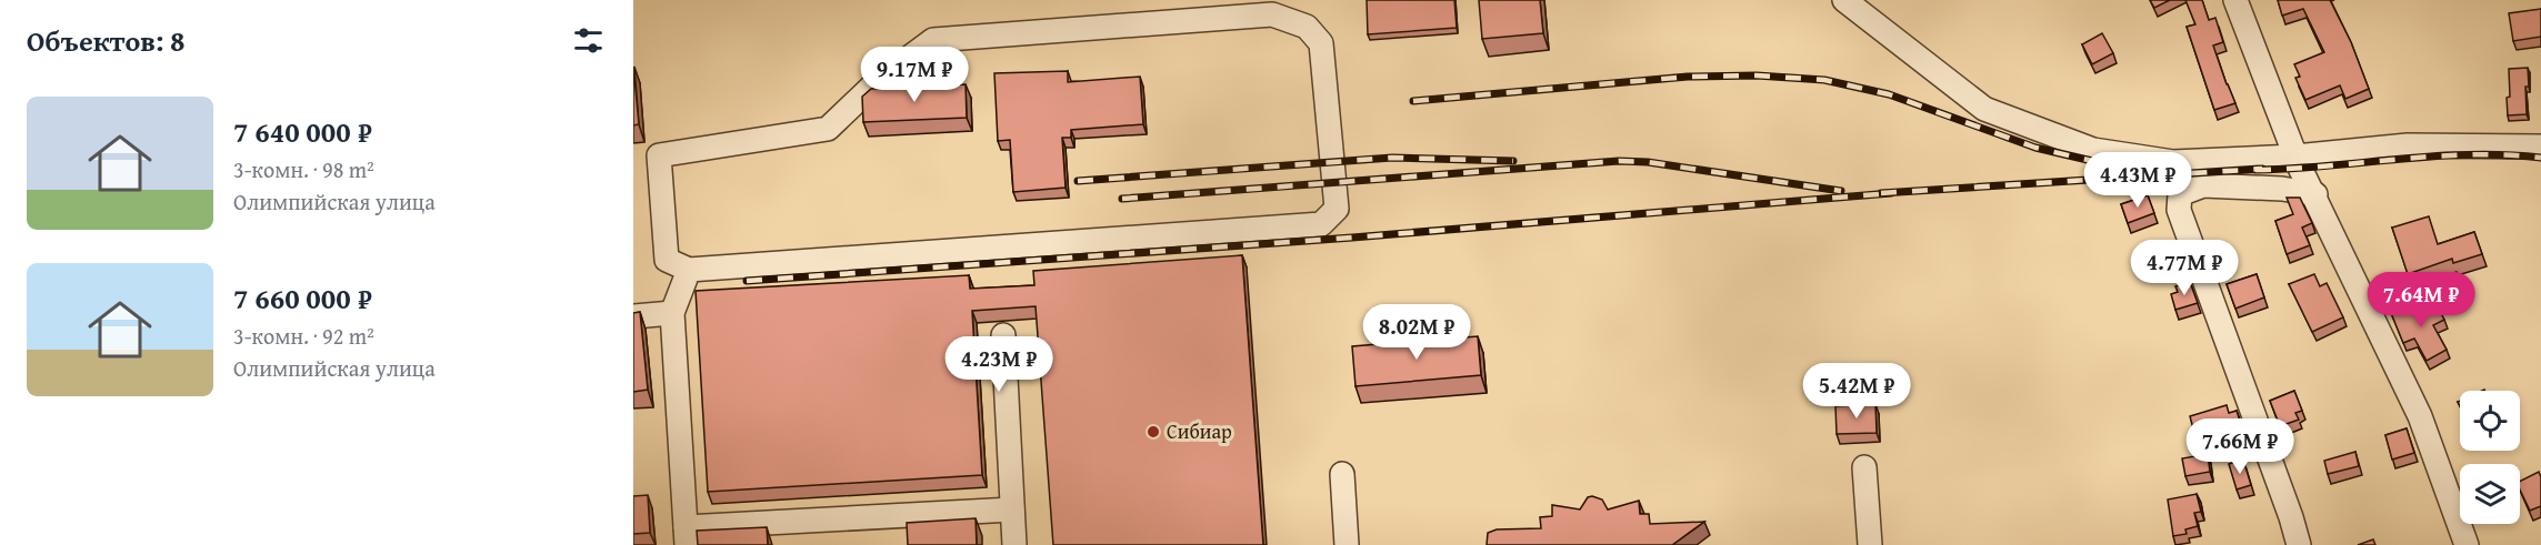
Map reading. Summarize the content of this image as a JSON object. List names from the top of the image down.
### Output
{
  "places": ["Сибиар"],
  "page": {
    "heading": "Объектов: 8",
    "price": [
      "9.17M ₽",
      "4.43M ₽",
      "4.77M ₽",
      "7.64M ₽",
      "8.02M ₽",
      "4.23M ₽",
      "5.42M ₽",
      "7.66M ₽"
    ],
    "list": [
      {
        "name": "7 640 000 ₽",
        "note": "3-комн. · 98 m² · Олимпийская улица"
      },
      {
        "name": "7 660 000 ₽",
        "note": "3-комн. · 92 m² · Олимпийская улица"
      }
    ]
  }
}
